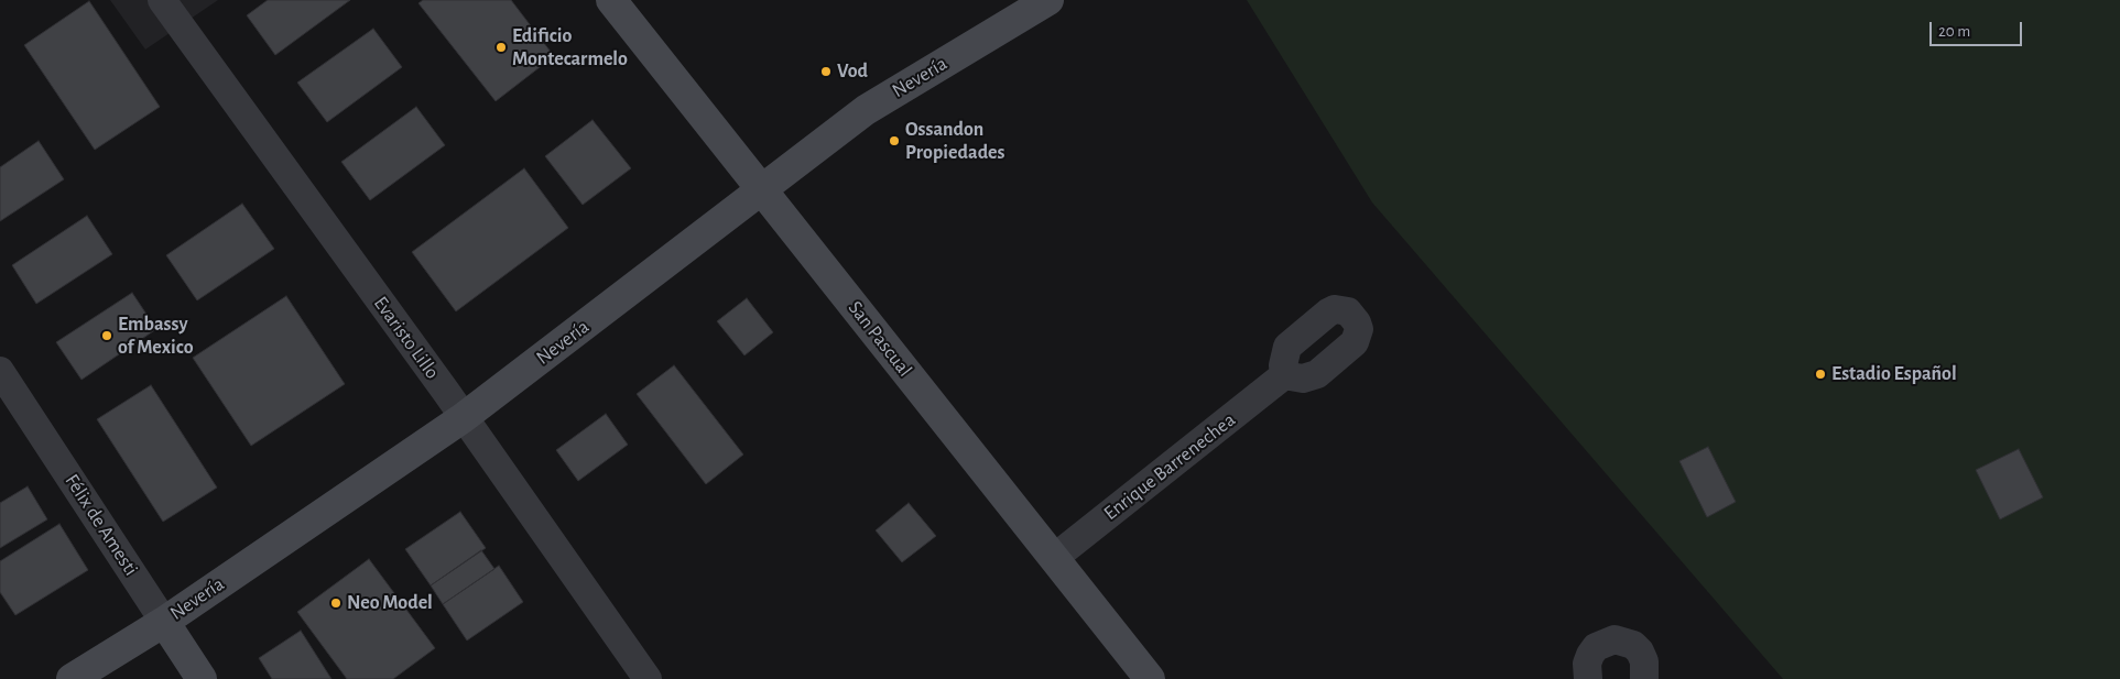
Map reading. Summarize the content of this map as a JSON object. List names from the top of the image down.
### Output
{
  "streets": {
    "street": [
      "Nevería",
      "Evaristo Lillo",
      "San Pascual",
      "Enrique Barrenechea",
      "Félix de Amesti"
    ]
  },
  "crossings": [
    ["Nevería", "Evaristo Lillo"],
    ["Nevería", "San Pascual"],
    ["Nevería", "Félix de Amesti"],
    ["San Pascual", "Enrique Barrenechea"]
  ],
  "places": [
    "Edificio Montecarmelo",
    "Vod",
    "Ossandon Propiedades",
    "Embassy of Mexico",
    "Estadio Español",
    "Neo Model"
  ],
  "scale_bar": "20 m"
}
